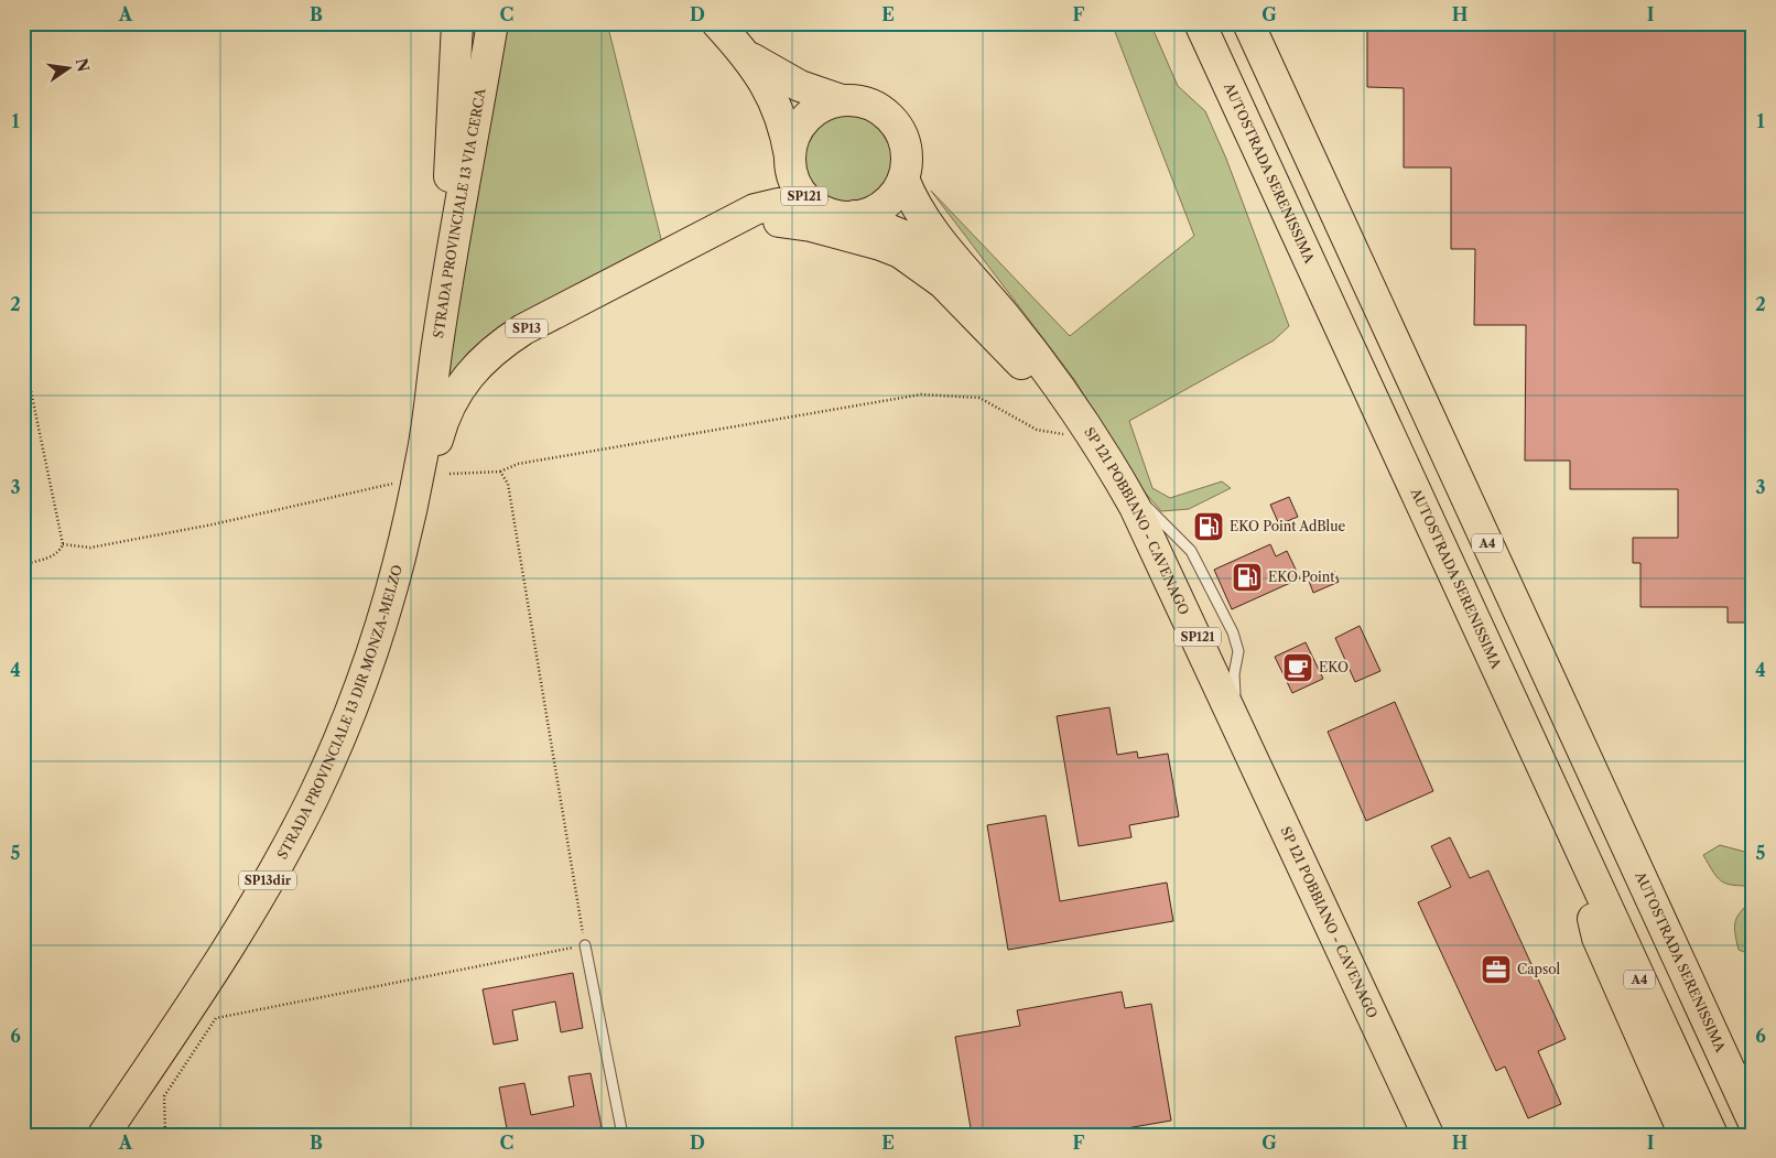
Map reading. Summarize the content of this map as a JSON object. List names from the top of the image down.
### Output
{
  "streets": {
    "main road": [
      "AUTOSTRADA SERENISSIMA",
      "SP121",
      "STRADA PROVINCIALE 13 VIA CERCA",
      "SP13",
      "SP 121 POBBIANO - CAVENAGO",
      "A4",
      "STRADA PROVINCIALE 13 DIR MONZA-MELZO",
      "SP13dir"
    ]
  },
  "crossings": [
    ["SP121", "SP13"],
    ["SP121", "SP 121 POBBIANO - CAVENAGO"],
    ["STRADA PROVINCIALE 13 VIA CERCA", "STRADA PROVINCIALE 13 DIR MONZA-MELZO"],
    ["SP13", "SP 121 POBBIANO - CAVENAGO"],
    ["SP13", "STRADA PROVINCIALE 13 DIR MONZA-MELZO"]
  ],
  "places": {
    "fuel station": ["EKO Point AdBlue", "EKO Point"],
    "cafe": ["EKO"],
    "office": ["Capsol"]
  },
  "north": "right",
  "grid": {
    "columns": [
      "A",
      "B",
      "C",
      "D",
      "E",
      "F",
      "G",
      "H",
      "I"
    ],
    "rows": [
      "1",
      "2",
      "3",
      "4",
      "5",
      "6"
    ]
  }
}
